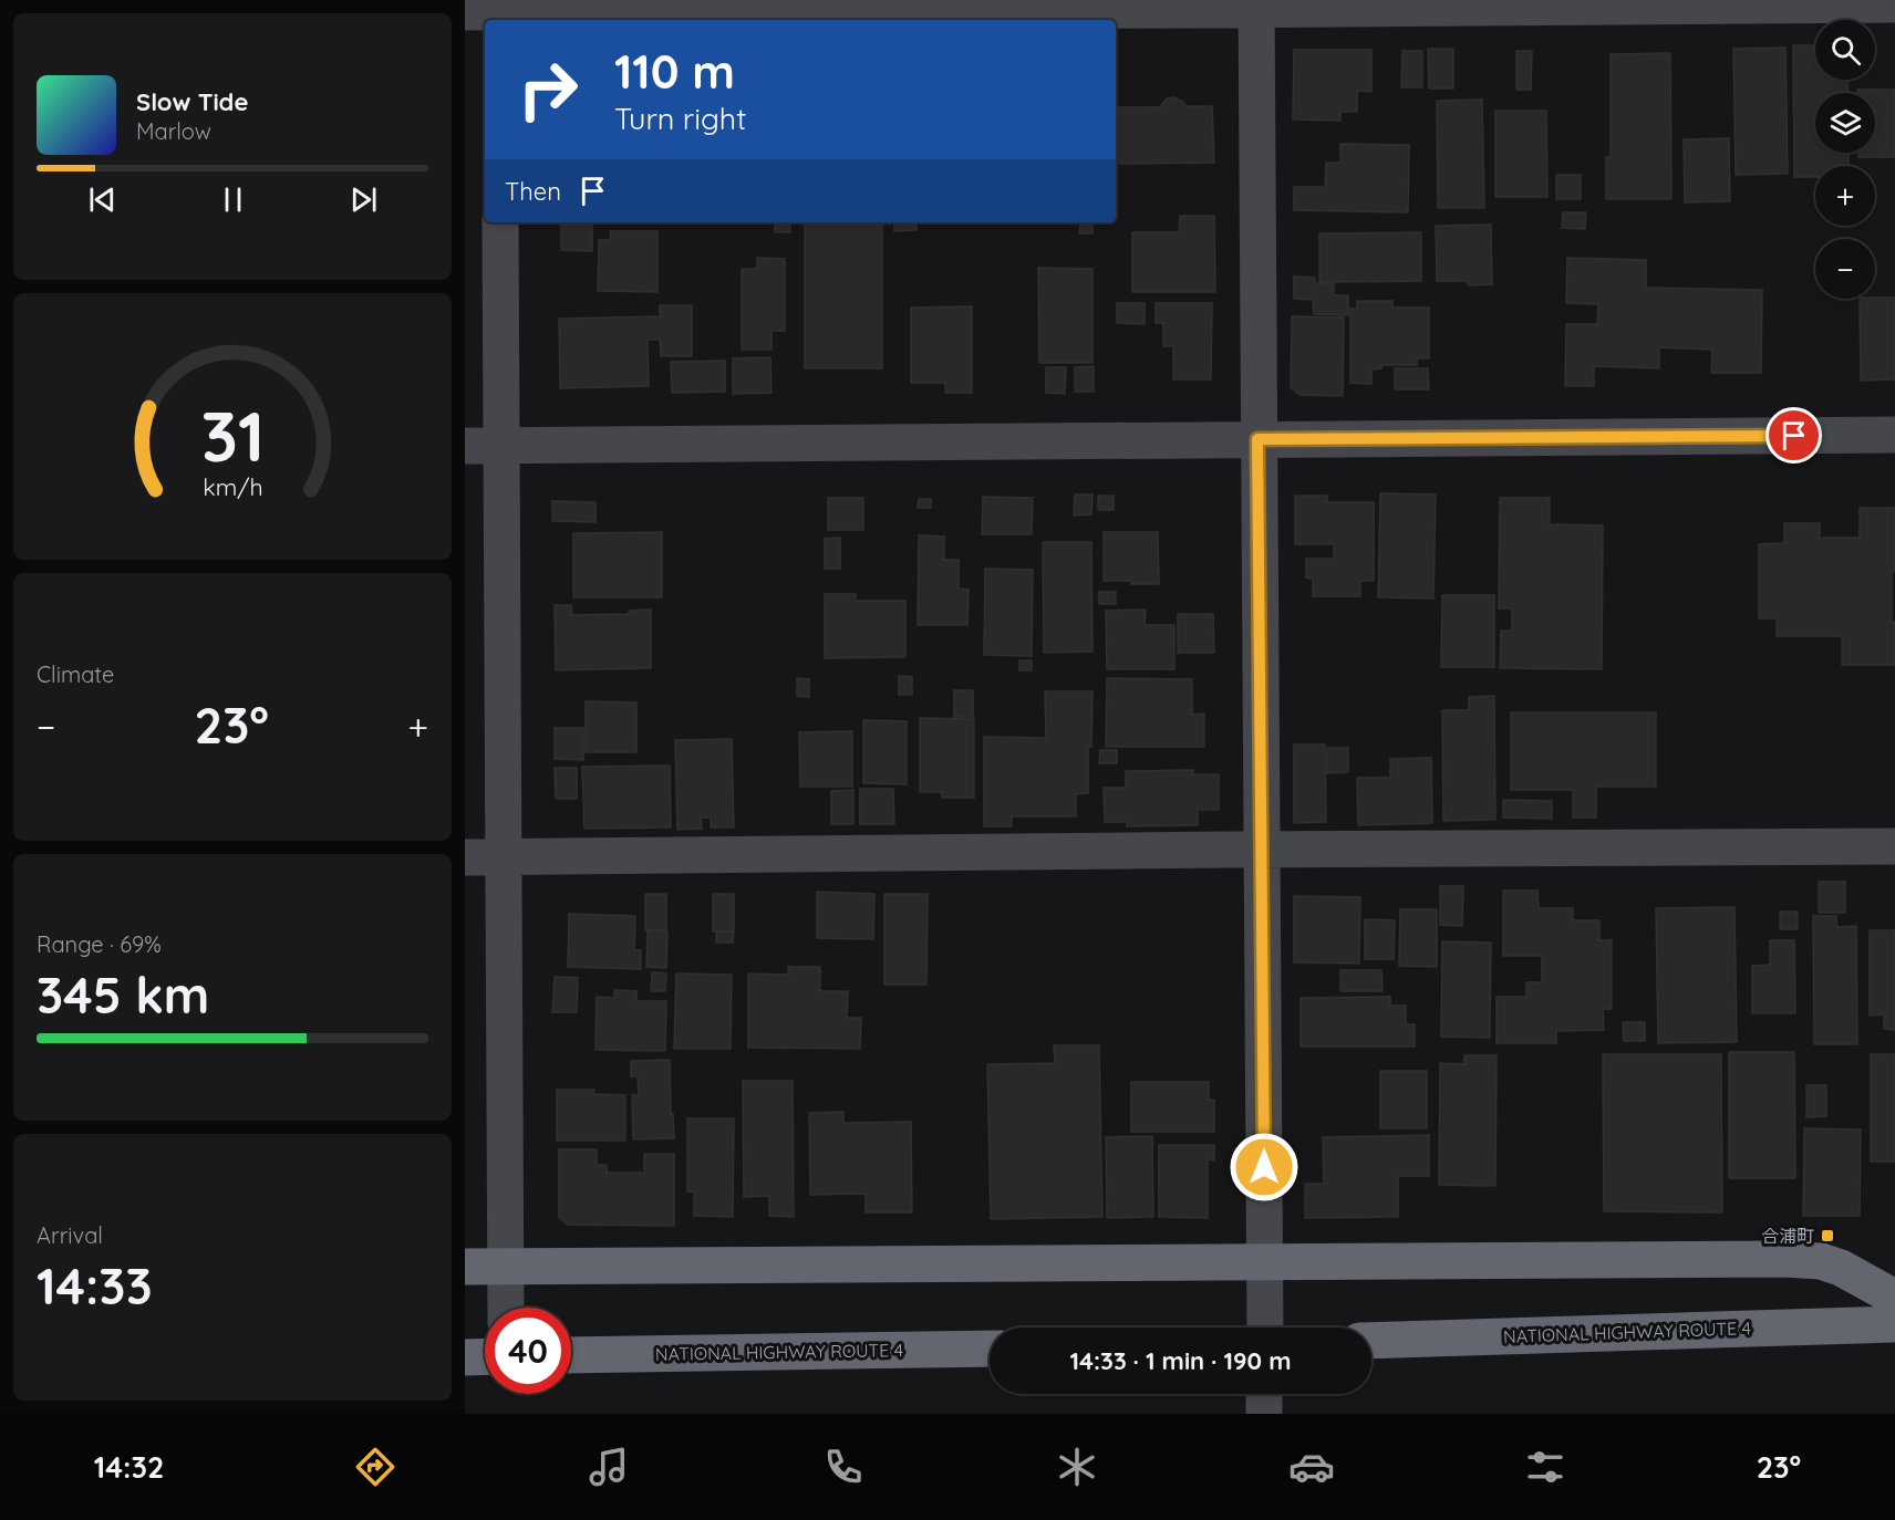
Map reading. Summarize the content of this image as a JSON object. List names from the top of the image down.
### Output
{
  "streets": {
    "highway": ["NATIONAL HIGHWAY ROUTE 4"]
  },
  "places": {
    "transit": ["合浦町"]
  },
  "page": {
    "map_buttons": ["+", "−"],
    "turn": ["110 m", "Turn right"],
    "song": ["Slow Tide", "Marlow"],
    "then": "Then",
    "tile": [
      "Climate",
      ["Range · 69%", "345 km"],
      ["Arrival", "14:33"]
    ],
    "heat": ["−", "23°", "+"],
    "limit": "40",
    "trip": "14:33 · 1 min · 190 m",
    "tabs": ["14:32", "23°"],
    "gauge": ["31", "km/h"]
  }
}
